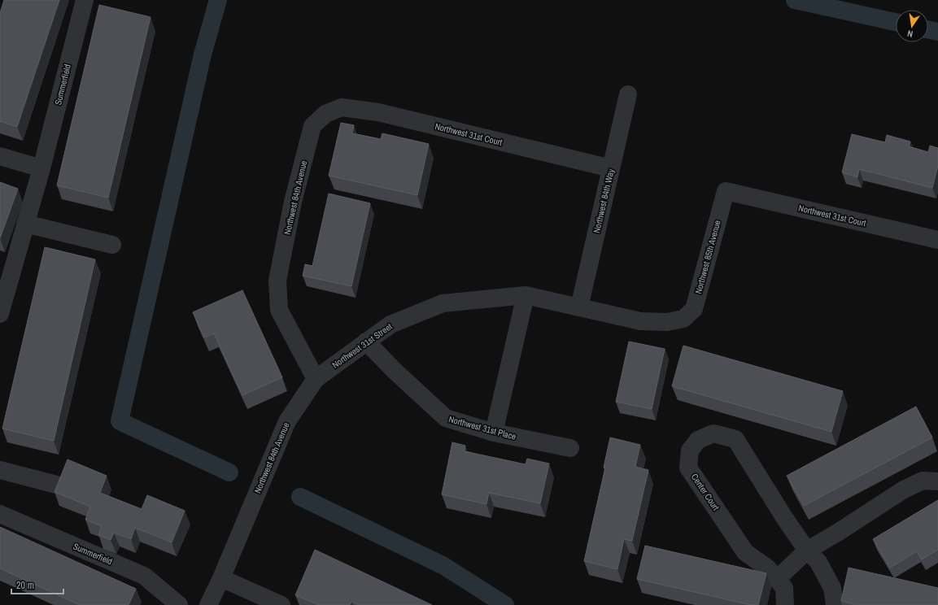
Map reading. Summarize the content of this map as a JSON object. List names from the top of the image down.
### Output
{
  "streets": {
    "street": [
      "Summerfield",
      "Northwest 31st Court",
      "Northwest 84th Avenue",
      "Northwest 84th Way",
      "Northwest 85th Avenue",
      "Northwest 31st Street",
      "Northwest 31st Place",
      "Center Court"
    ]
  },
  "crossings": [
    ["Northwest 31st Court", "Northwest 84th Avenue"],
    ["Northwest 31st Court", "Northwest 84th Way"],
    ["Northwest 31st Court", "Northwest 85th Avenue"],
    ["Northwest 84th Avenue", "Northwest 31st Street"],
    ["Northwest 84th Way", "Northwest 85th Avenue"],
    ["Northwest 31st Street", "Northwest 31st Place"]
  ],
  "scale_bar": "20 m",
  "north": "bottom"
}
